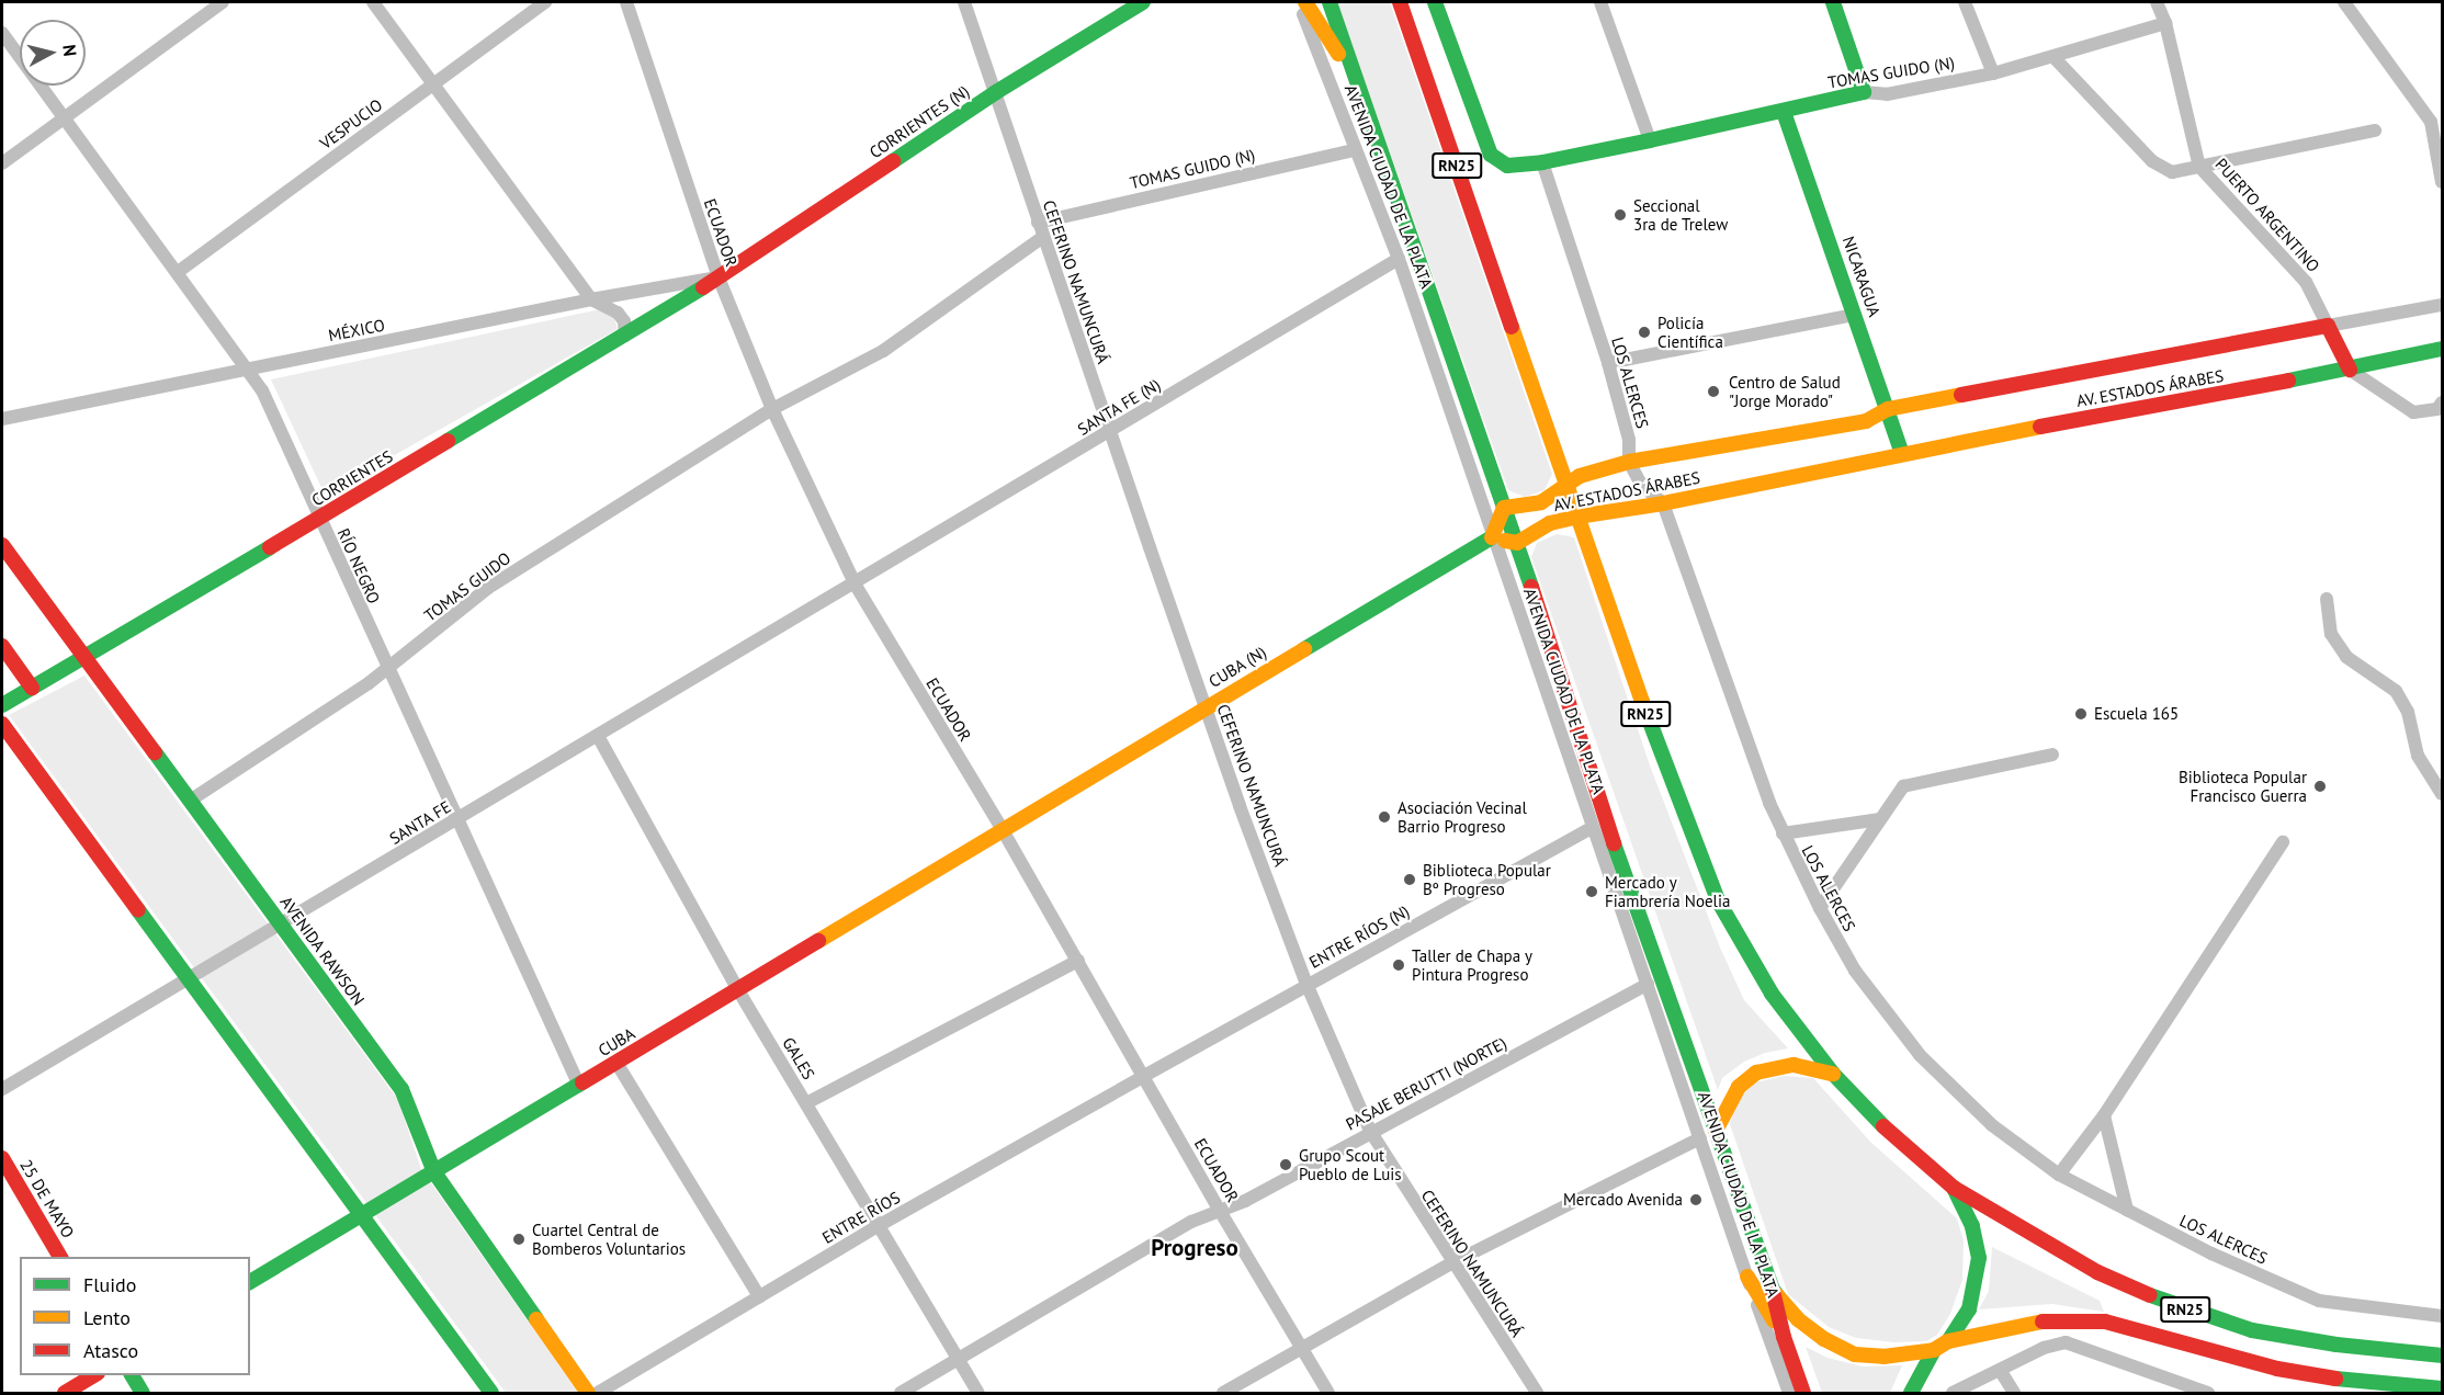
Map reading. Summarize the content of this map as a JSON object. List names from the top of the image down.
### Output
{
  "streets": {
    "main road": [
      "TOMAS GUIDO (N)",
      "CORRIENTES (N)",
      "RN25",
      "AVENIDA CIUDAD DE LA PLATA",
      "PUERTO ARGENTINO",
      "NICARAGUA",
      "AV. ESTADOS ÁRABES",
      "CORRIENTES",
      "CUBA (N)",
      "AVENIDA RAWSON",
      "CUBA",
      "25 DE MAYO"
    ],
    "street": [
      "VESPUCIO",
      "ECUADOR",
      "CEFERINO NAMUNCURÁ",
      "MÉXICO",
      "LOS ALERCES",
      "SANTA FE (N)",
      "RÍO NEGRO",
      "TOMAS GUIDO",
      "SANTA FE",
      "ENTRE RÍOS (N)",
      "GALES",
      "PASAJE BERUTTI (NORTE)",
      "ENTRE RÍOS"
    ]
  },
  "crossings": [
    ["TOMAS GUIDO (N)", "AVENIDA CIUDAD DE LA PLATA"],
    ["TOMAS GUIDO (N)", "PUERTO ARGENTINO"],
    ["TOMAS GUIDO (N)", "NICARAGUA"],
    ["TOMAS GUIDO (N)", "CEFERINO NAMUNCURÁ"],
    ["TOMAS GUIDO (N)", "LOS ALERCES"],
    ["CORRIENTES (N)", "ECUADOR"],
    ["CORRIENTES (N)", "CEFERINO NAMUNCURÁ"],
    ["CORRIENTES (N)", "MÉXICO"],
    ["CORRIENTES (N)", "CORRIENTES"],
    ["VESPUCIO", "RÍO NEGRO"],
    ["RN25", "AVENIDA CIUDAD DE LA PLATA"],
    ["RN25", "AV. ESTADOS ÁRABES"],
    ["AVENIDA CIUDAD DE LA PLATA", "AV. ESTADOS ÁRABES"],
    ["AVENIDA CIUDAD DE LA PLATA", "SANTA FE (N)"],
    ["AVENIDA CIUDAD DE LA PLATA", "CUBA (N)"],
    ["AVENIDA CIUDAD DE LA PLATA", "ENTRE RÍOS (N)"],
    ["AVENIDA CIUDAD DE LA PLATA", "PASAJE BERUTTI (NORTE)"],
    ["PUERTO ARGENTINO", "AV. ESTADOS ÁRABES"],
    ["ECUADOR", "MÉXICO"],
    ["ECUADOR", "SANTA FE (N)"],
    ["ECUADOR", "CORRIENTES"],
    ["ECUADOR", "TOMAS GUIDO"],
    ["ECUADOR", "CUBA (N)"],
    ["ECUADOR", "SANTA FE"],
    ["ECUADOR", "ENTRE RÍOS (N)"],
    ["ECUADOR", "CUBA"],
    ["ECUADOR", "PASAJE BERUTTI (NORTE)"],
    ["ECUADOR", "ENTRE RÍOS"],
    ["NICARAGUA", "AV. ESTADOS ÁRABES"],
    ["CEFERINO NAMUNCURÁ", "SANTA FE (N)"],
    ["CEFERINO NAMUNCURÁ", "CUBA (N)"],
    ["CEFERINO NAMUNCURÁ", "ENTRE RÍOS (N)"],
    ["CEFERINO NAMUNCURÁ", "PASAJE BERUTTI (NORTE)"],
    ["MÉXICO", "CORRIENTES"],
    ["MÉXICO", "RÍO NEGRO"],
    ["LOS ALERCES", "AV. ESTADOS ÁRABES"],
    ["SANTA FE (N)", "SANTA FE"],
    ["CORRIENTES", "RÍO NEGRO"],
    ["CORRIENTES", "AVENIDA RAWSON"],
    ["RÍO NEGRO", "TOMAS GUIDO"],
    ["RÍO NEGRO", "SANTA FE"],
    ["RÍO NEGRO", "CUBA"],
    ["TOMAS GUIDO", "AVENIDA RAWSON"],
    ["CUBA (N)", "CUBA"],
    ["SANTA FE", "AVENIDA RAWSON"],
    ["SANTA FE", "GALES"],
    ["ENTRE RÍOS (N)", "ENTRE RÍOS"],
    ["AVENIDA RAWSON", "CUBA"],
    ["CUBA", "GALES"],
    ["GALES", "PASAJE BERUTTI (NORTE)"],
    ["GALES", "ENTRE RÍOS"]
  ],
  "districts": ["Progreso"],
  "places": [
    "Seccional 3ra de Trelew",
    "Policía Científica",
    "Centro de Salud \"Jorge Morado\"",
    "Escuela 165",
    "Biblioteca Popular Francisco Guerra",
    "Asociación Vecinal Barrio Progreso",
    "Biblioteca Popular Bº Progreso",
    "Mercado y Fiambrería Noelia",
    "Taller de Chapa y Pintura Progreso",
    "Grupo Scout Pueblo de Luis",
    "Mercado Avenida",
    "Cuartel Central de Bomberos Voluntarios"
  ],
  "legend": ["Fluido", "Lento", "Atasco"],
  "north": "right"
}
